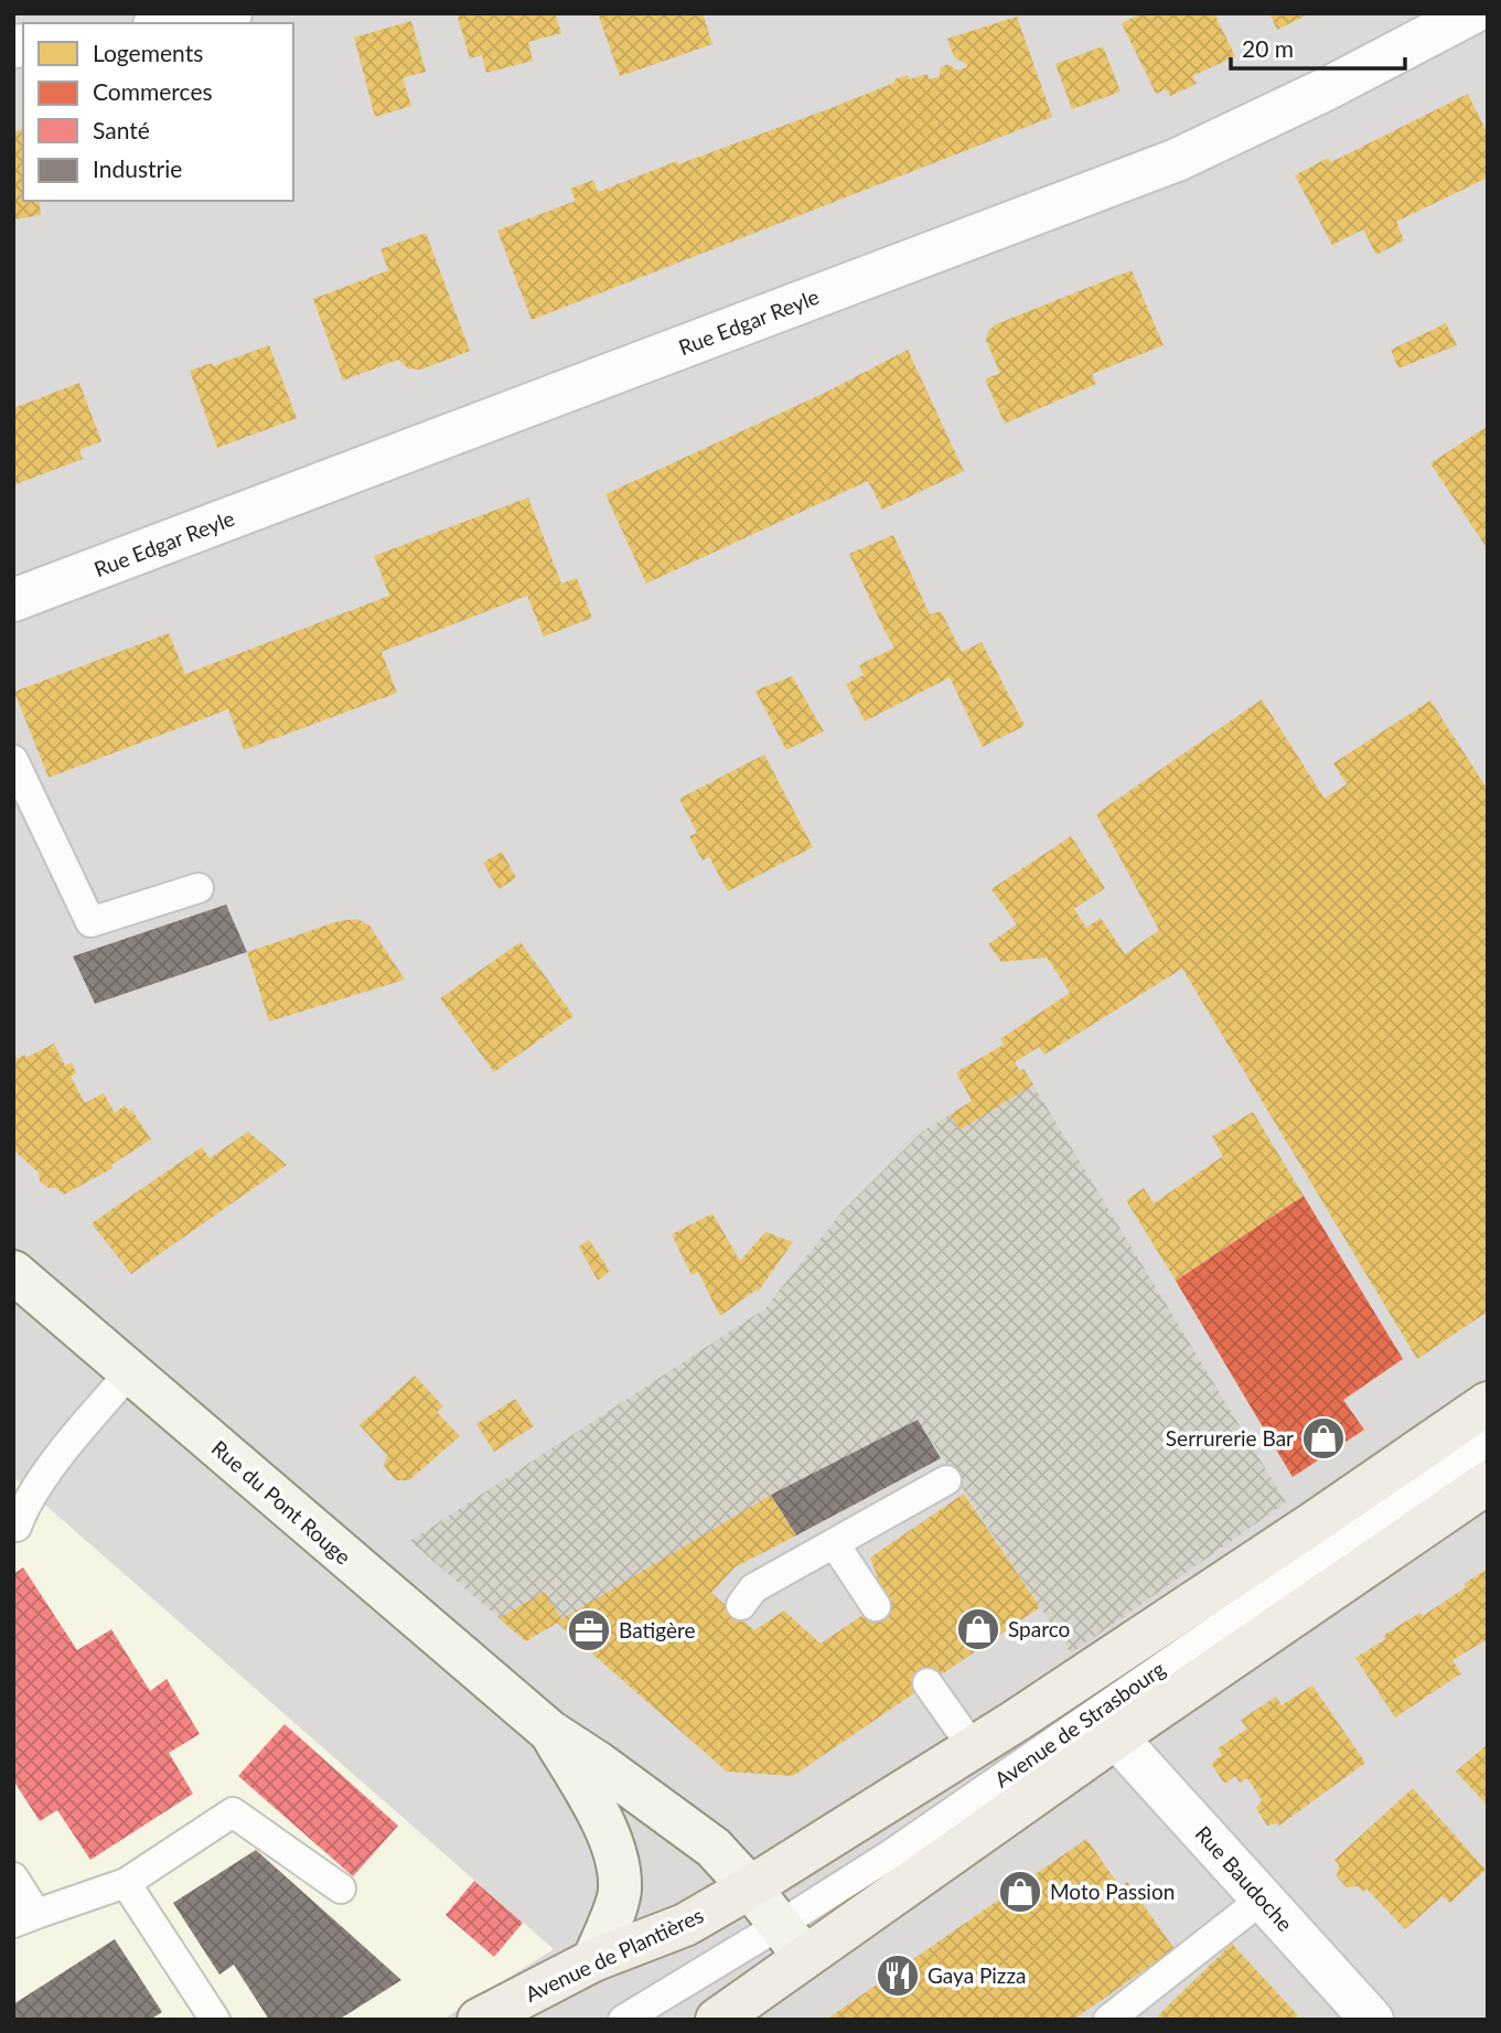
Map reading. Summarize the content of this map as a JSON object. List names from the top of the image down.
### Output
{
  "streets": {
    "main road": ["Rue du Pont Rouge", "Avenue de Strasbourg", "Avenue de Plantières"],
    "street": ["Rue Edgar Reyle", "Rue Baudoche"]
  },
  "crossings": [
    ["Rue du Pont Rouge", "Avenue de Strasbourg"],
    ["Rue du Pont Rouge", "Avenue de Plantières"],
    ["Avenue de Strasbourg", "Rue Baudoche"],
    ["Avenue de Strasbourg", "Avenue de Plantières"]
  ],
  "places": {
    "shop": ["Serrurerie Bar", "Sparco", "Moto Passion"],
    "office": ["Batigère"],
    "restaurant": ["Gaya Pizza"]
  },
  "legend": [
    "Logements",
    "Commerces",
    "Santé",
    "Industrie"
  ],
  "scale_bar": "20 m"
}
